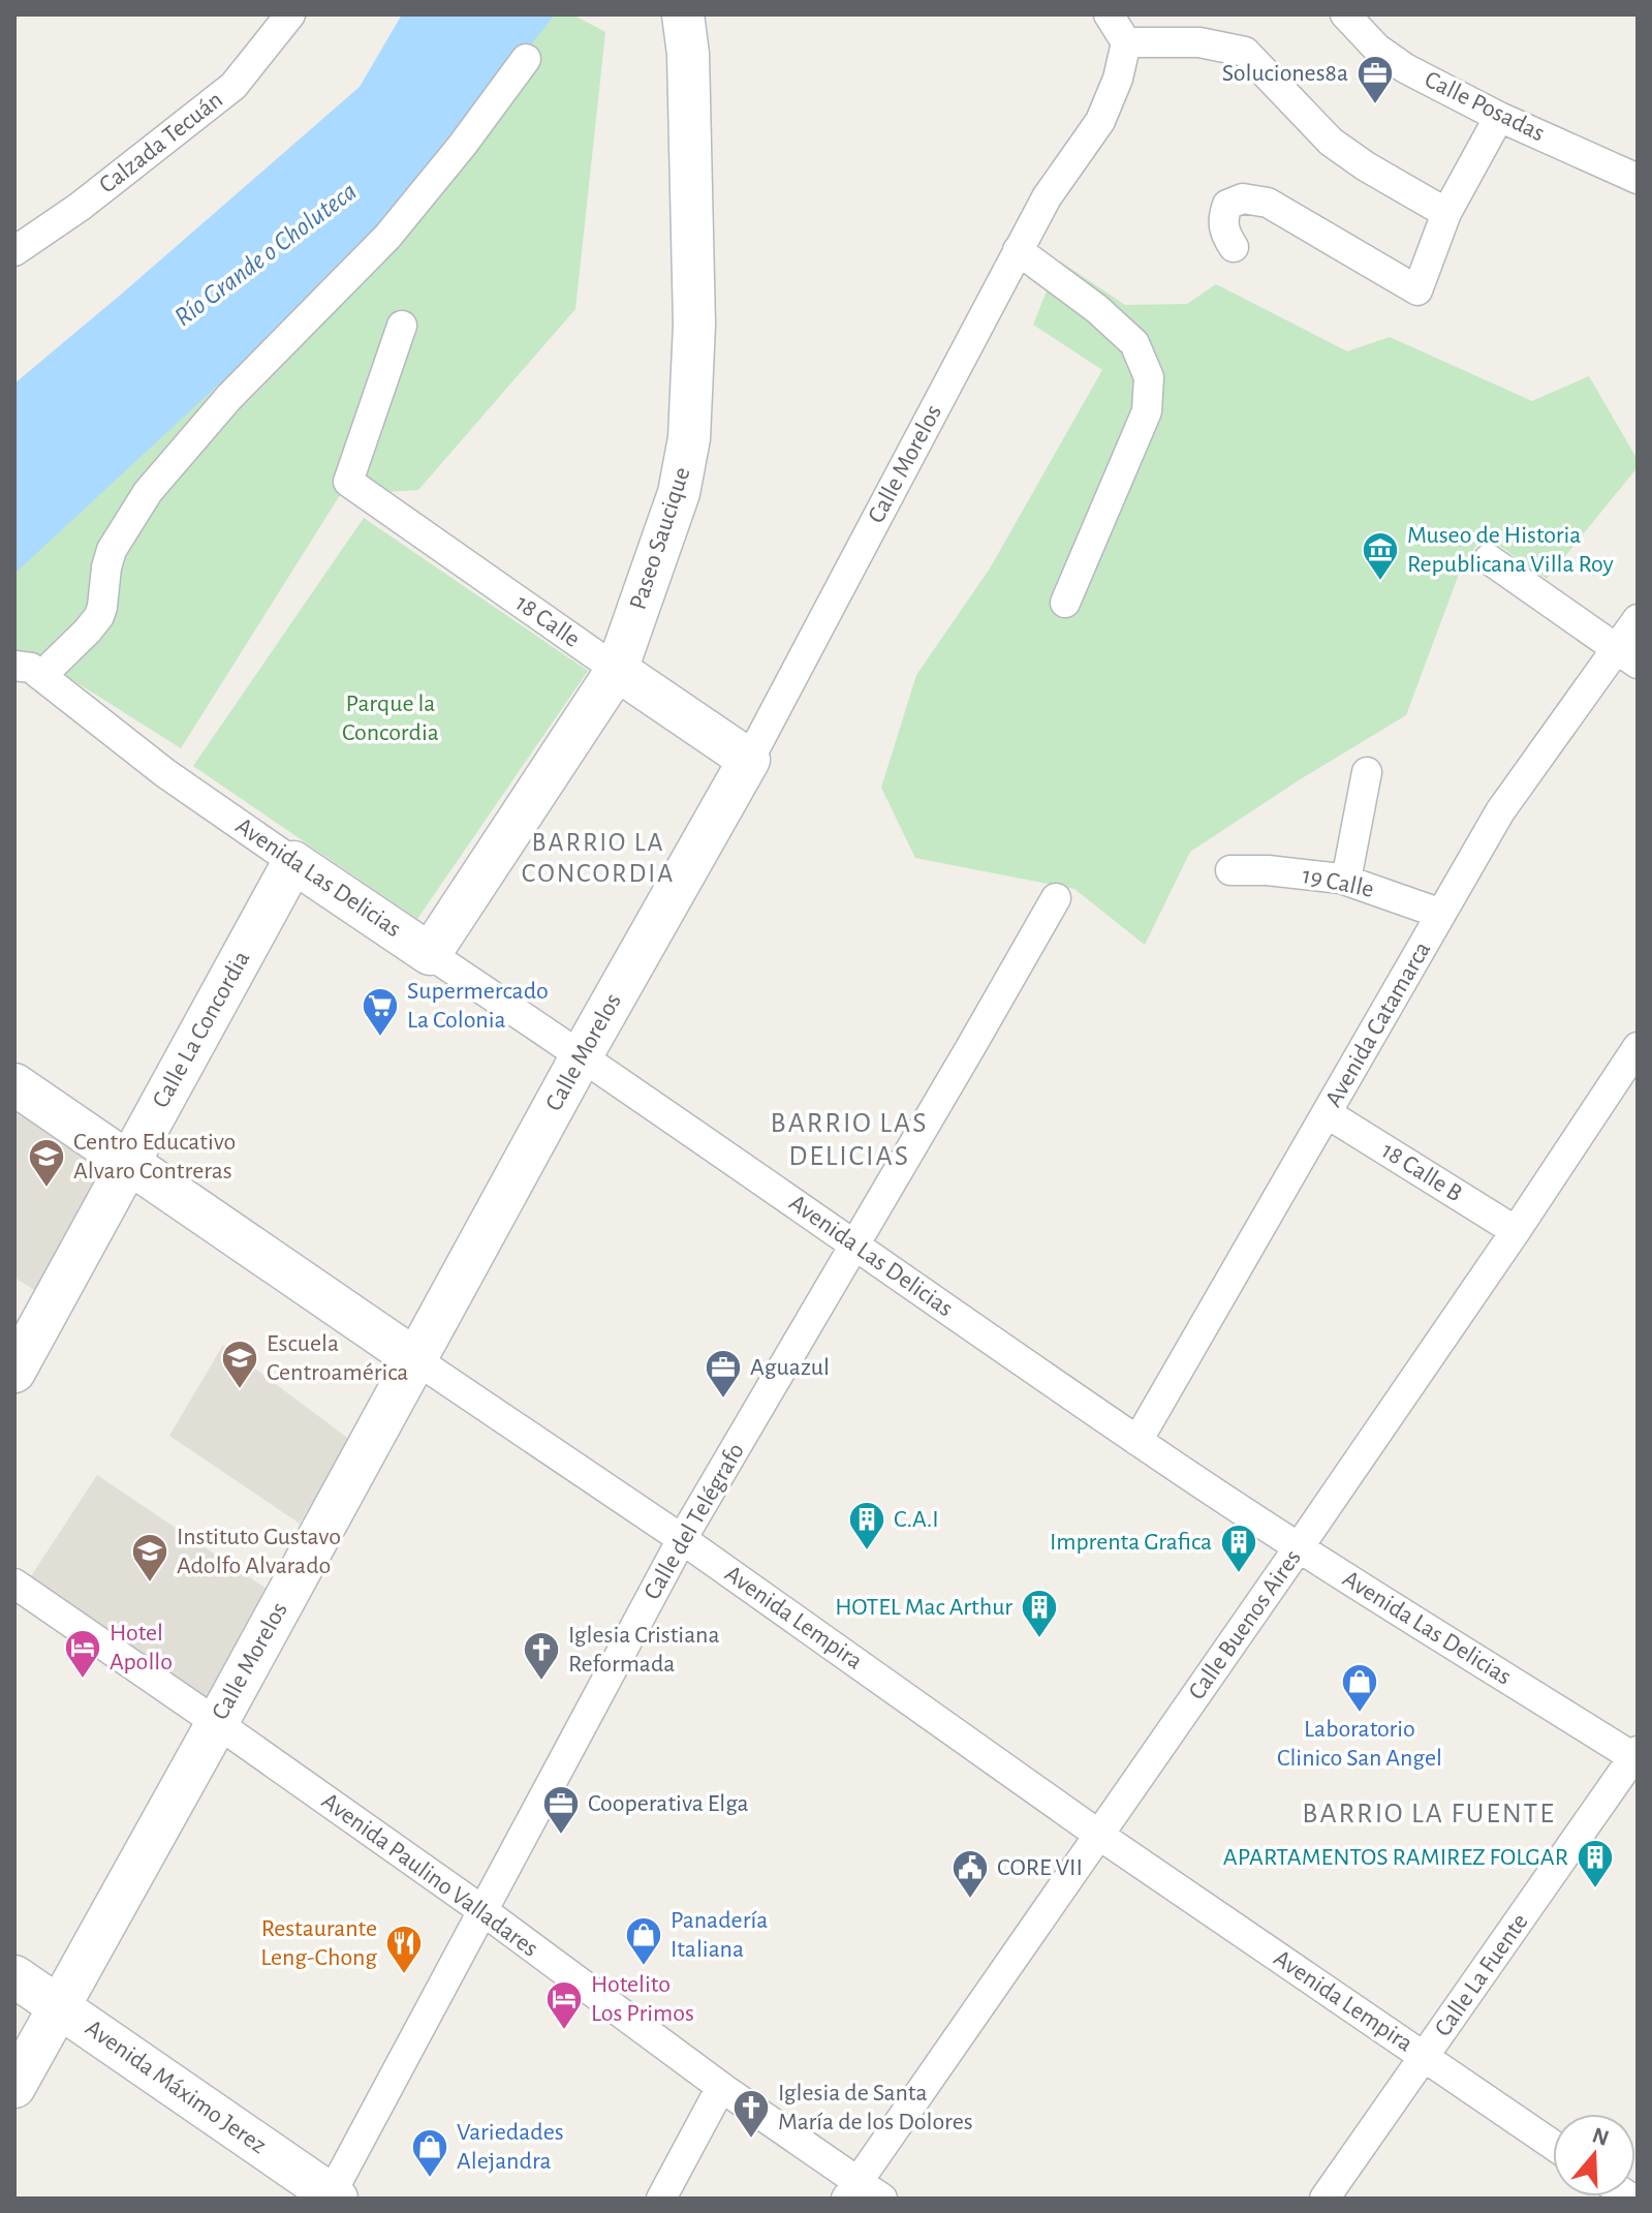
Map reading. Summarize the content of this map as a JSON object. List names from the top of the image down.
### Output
{
  "streets": {
    "street": [
      "Calle Posadas",
      "Calzada Tecuán",
      "Calle Morelos",
      "Paseo Saucique",
      "18 Calle",
      "Avenida Las Delicias",
      "19 Calle",
      "Avenida Catamarca",
      "Calle La Concordia",
      "18 Calle B",
      "Calle del Telégrafo",
      "Avenida Lempira",
      "Calle Buenos Aires",
      "Avenida Paulino Valladares",
      "Calle La Fuente",
      "Avenida Máximo Jerez"
    ]
  },
  "crossings": [
    ["Calle Morelos", "18 Calle"],
    ["Calle Morelos", "Avenida Las Delicias"],
    ["Calle Morelos", "Avenida Lempira"],
    ["Calle Morelos", "Avenida Paulino Valladares"],
    ["Calle Morelos", "Avenida Máximo Jerez"],
    ["Paseo Saucique", "18 Calle"],
    ["Paseo Saucique", "Avenida Las Delicias"],
    ["Avenida Las Delicias", "Avenida Catamarca"],
    ["Avenida Las Delicias", "Calle La Concordia"],
    ["Avenida Las Delicias", "Calle del Telégrafo"],
    ["Avenida Las Delicias", "Calle Buenos Aires"],
    ["Avenida Las Delicias", "Calle La Fuente"],
    ["19 Calle", "Avenida Catamarca"],
    ["Avenida Catamarca", "18 Calle B"],
    ["Calle La Concordia", "Avenida Lempira"],
    ["18 Calle B", "Calle Buenos Aires"],
    ["Calle del Telégrafo", "Avenida Lempira"],
    ["Calle del Telégrafo", "Avenida Paulino Valladares"],
    ["Calle del Telégrafo", "Avenida Máximo Jerez"],
    ["Avenida Lempira", "Calle Buenos Aires"],
    ["Avenida Lempira", "Calle La Fuente"],
    ["Calle Buenos Aires", "Avenida Paulino Valladares"]
  ],
  "districts": ["BARRIO LA CONCORDIA", "BARRIO LAS DELICIAS", "BARRIO LA FUENTE"],
  "water": ["Río Grande o Choluteca"],
  "parks": ["Parque la Concordia"],
  "places": {
    "office": ["Soluciones8a", "Aguazul", "Cooperativa Elga"],
    "museum": ["Museo de Historia Republicana Villa Roy"],
    "supermarket": ["Supermercado La Colonia"],
    "school or university": ["Centro Educativo Alvaro Contreras", "Escuela Centroamérica", "Instituto Gustavo Adolfo Alvarado"],
    "building": [
      "C.A.I",
      "Imprenta Grafica",
      "HOTEL Mac Arthur",
      "APARTAMENTOS RAMIREZ FOLGAR"
    ],
    "hotel": ["Hotel Apollo", "Hotelito Los Primos"],
    "church": ["Iglesia Cristiana Reformada", "Iglesia de Santa María de los Dolores"],
    "shop": ["Laboratorio Clinico San Angel", "Panadería Italiana", "Variedades Alejandra"],
    "public building": ["CORE VII"],
    "restaurant": ["Restaurante Leng-Chong"]
  },
  "north": "top"
}
